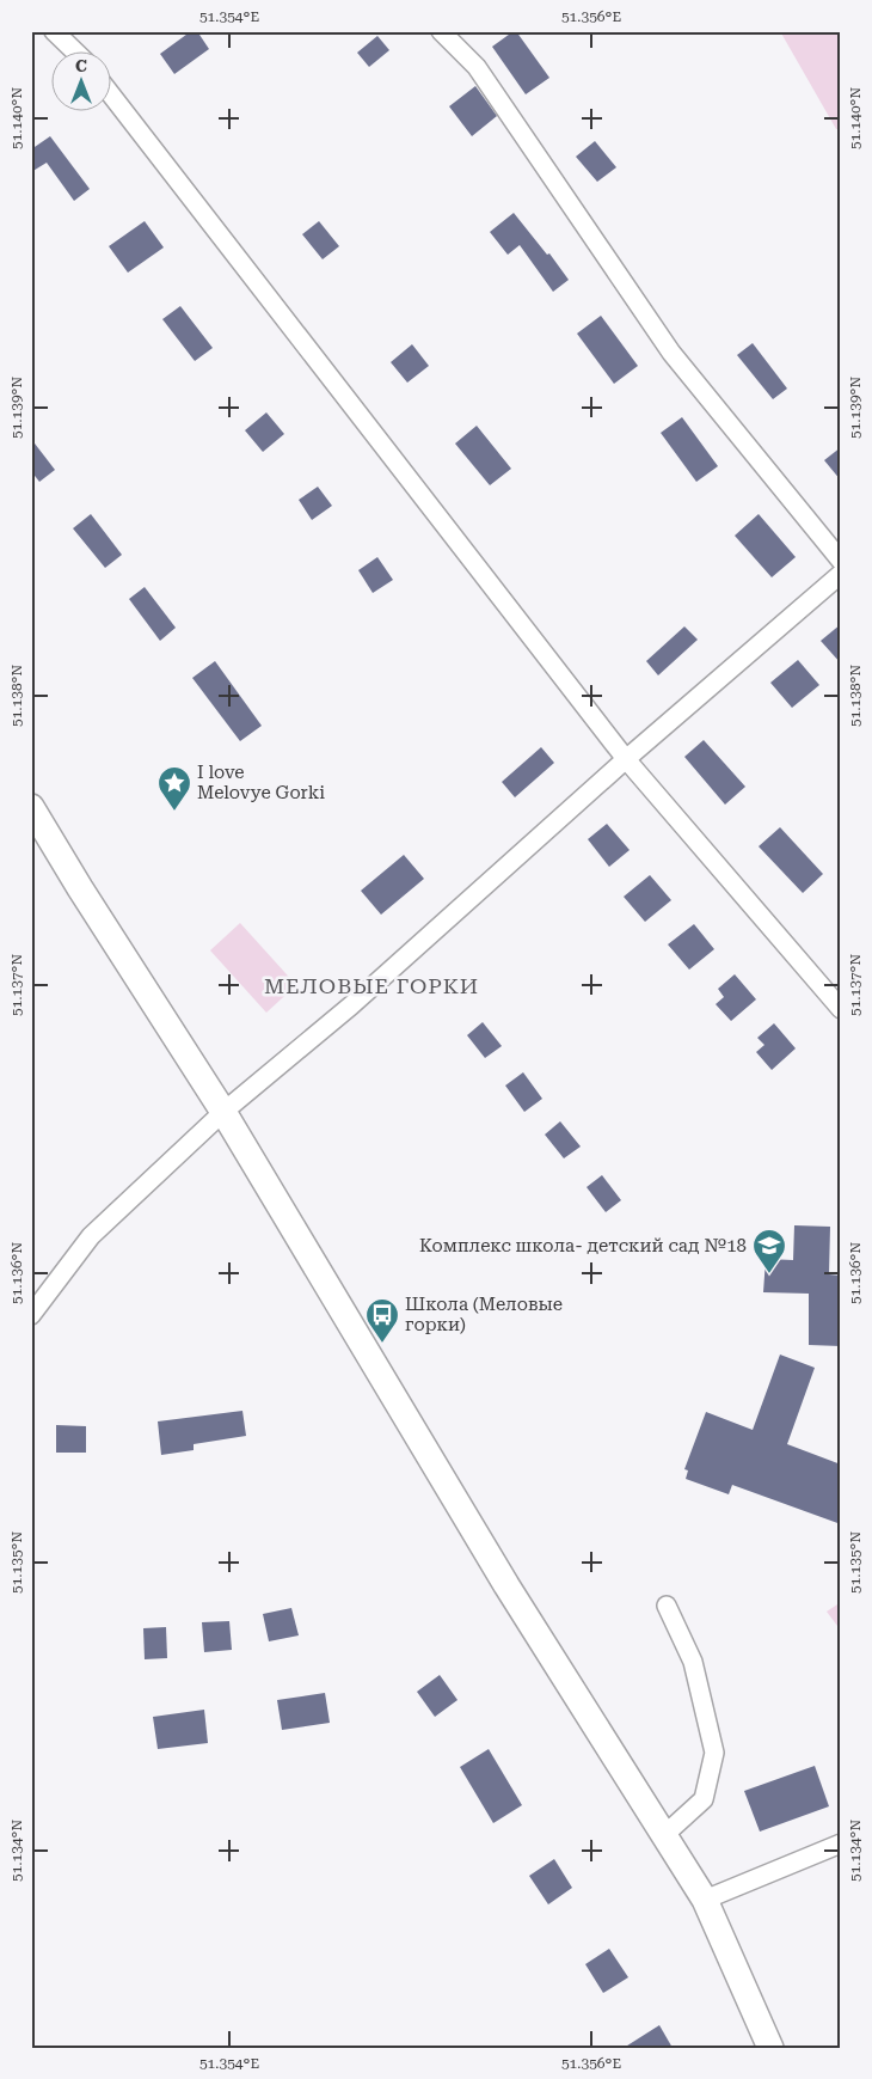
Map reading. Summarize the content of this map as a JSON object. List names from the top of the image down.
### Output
{
  "districts": ["МЕЛОВЫЕ ГОРКИ"],
  "places": {
    "place": ["I love Melovye Gorki"],
    "school or university": ["Комплекс школа- детский сад №18"],
    "bus stop": ["Школа (Меловые горки)"]
  },
  "north": "top",
  "coordinates": [
    "51.354°E",
    "51.356°E",
    "51.140°N",
    "51.139°N",
    "51.138°N",
    "51.137°N",
    "51.136°N",
    "51.135°N",
    "51.134°N"
  ]
}
